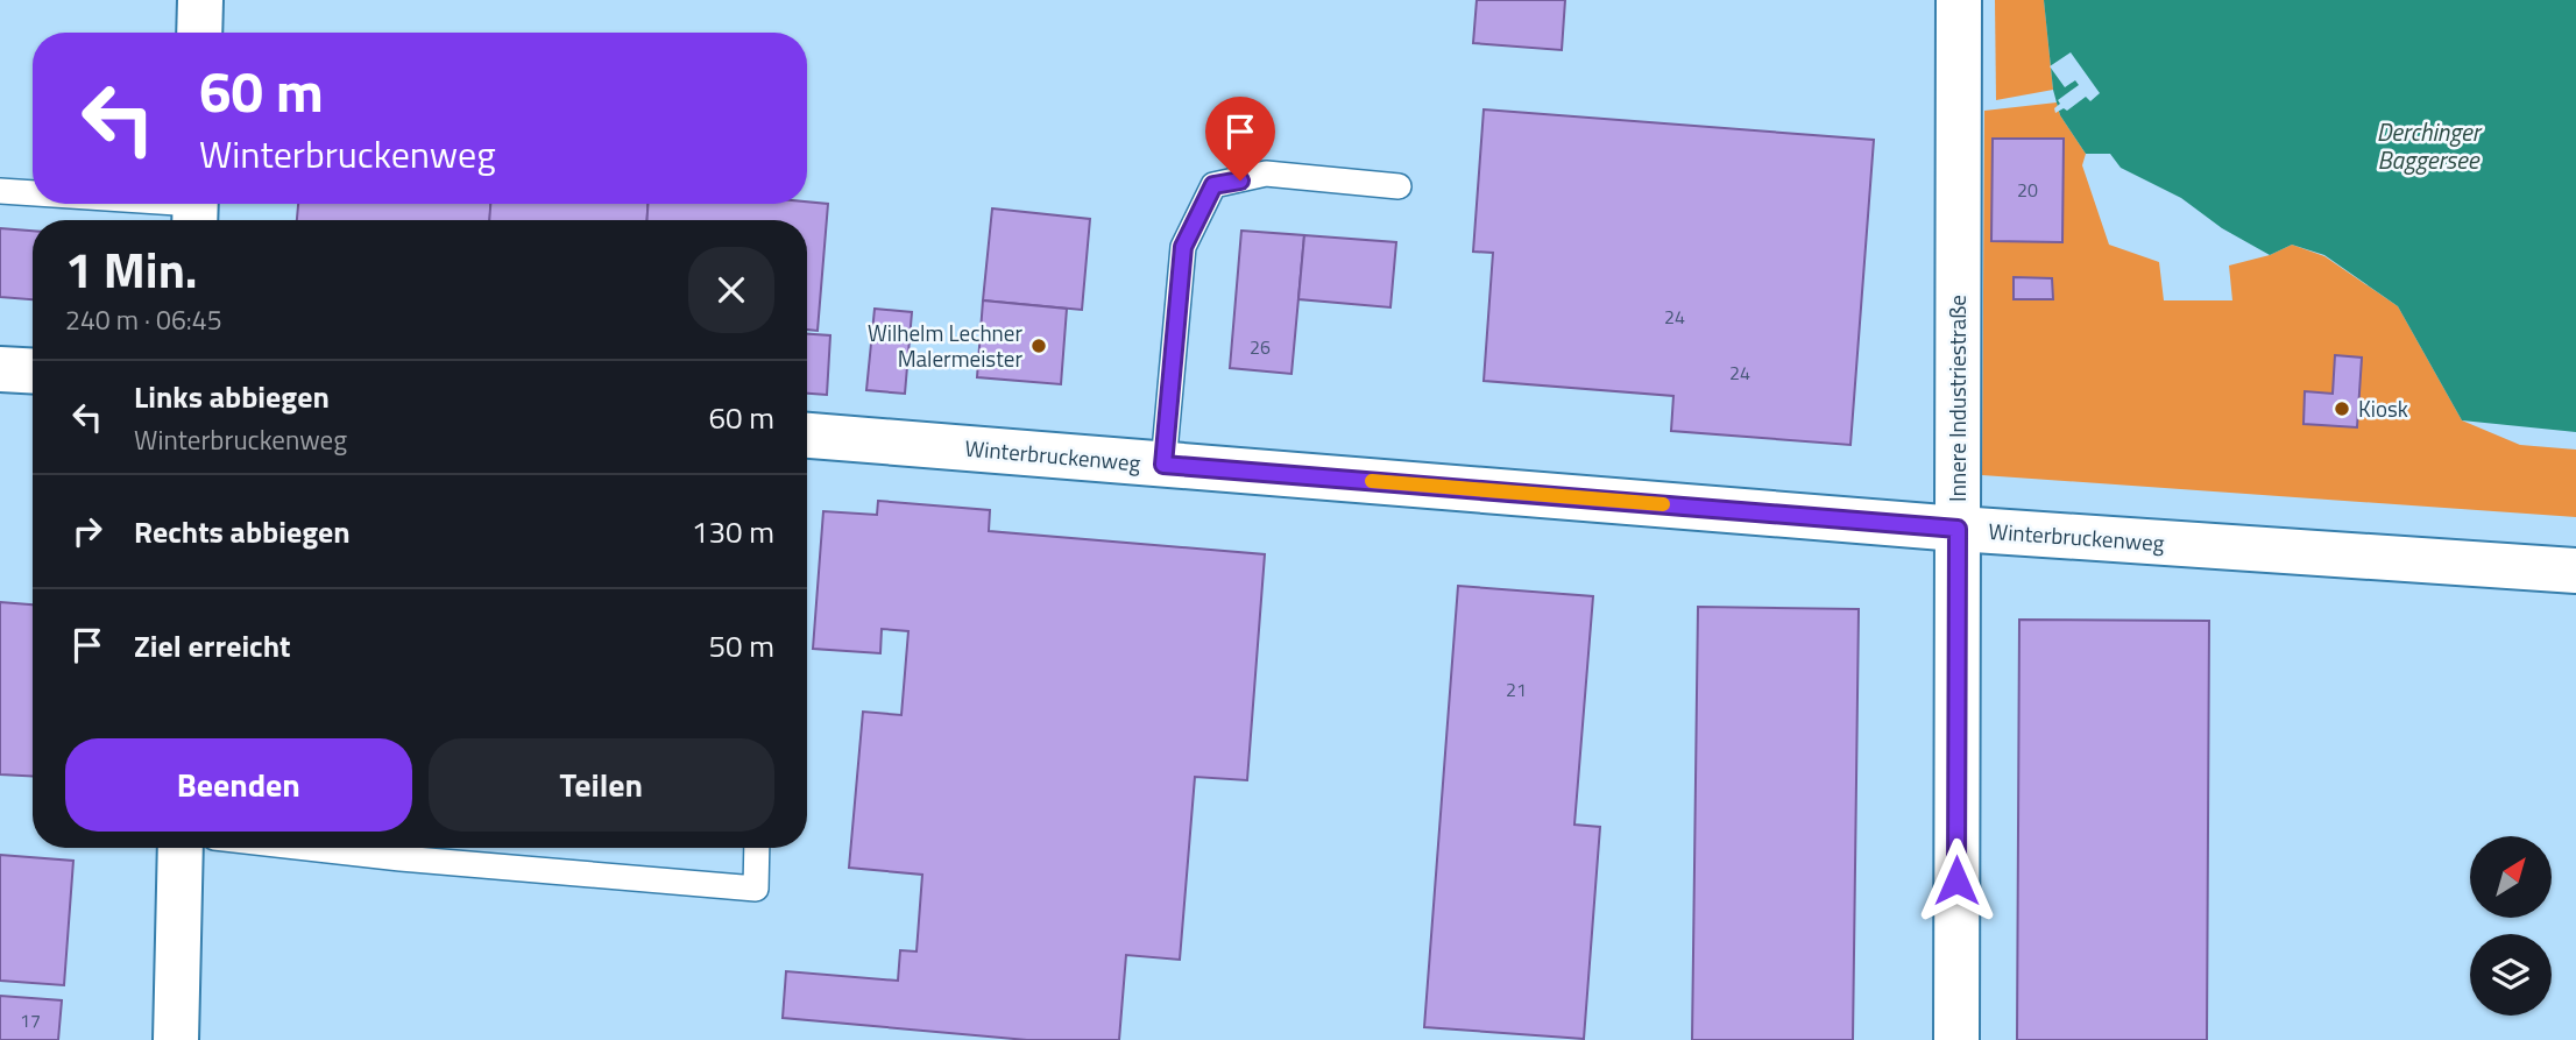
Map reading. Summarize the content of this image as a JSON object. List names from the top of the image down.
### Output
{
  "streets": {
    "street": ["Innere Industriestraße", "Winterbruckenweg"]
  },
  "crossings": [
    ["Innere Industriestraße", "Winterbruckenweg"]
  ],
  "water": ["Derchinger Baggersee"],
  "places": ["Wilhelm Lechner Malermeister", "Kiosk"],
  "house_numbers": [
    "20",
    "24",
    "26",
    "24",
    "21",
    "17"
  ],
  "north": "top right",
  "page": {
    "turn": ["60 m", "Winterbruckenweg"],
    "heading": ["1 Min.", "240 m · 06:45"],
    "list": [
      {
        "name": "Links abbiegen",
        "note": "Winterbruckenweg",
        "value": "60 m"
      },
      {
        "name": "Rechts abbiegen",
        "value": "130 m"
      },
      {
        "name": "Ziel erreicht",
        "value": "50 m"
      }
    ],
    "buttons": ["Beenden", "Teilen"]
  }
}
